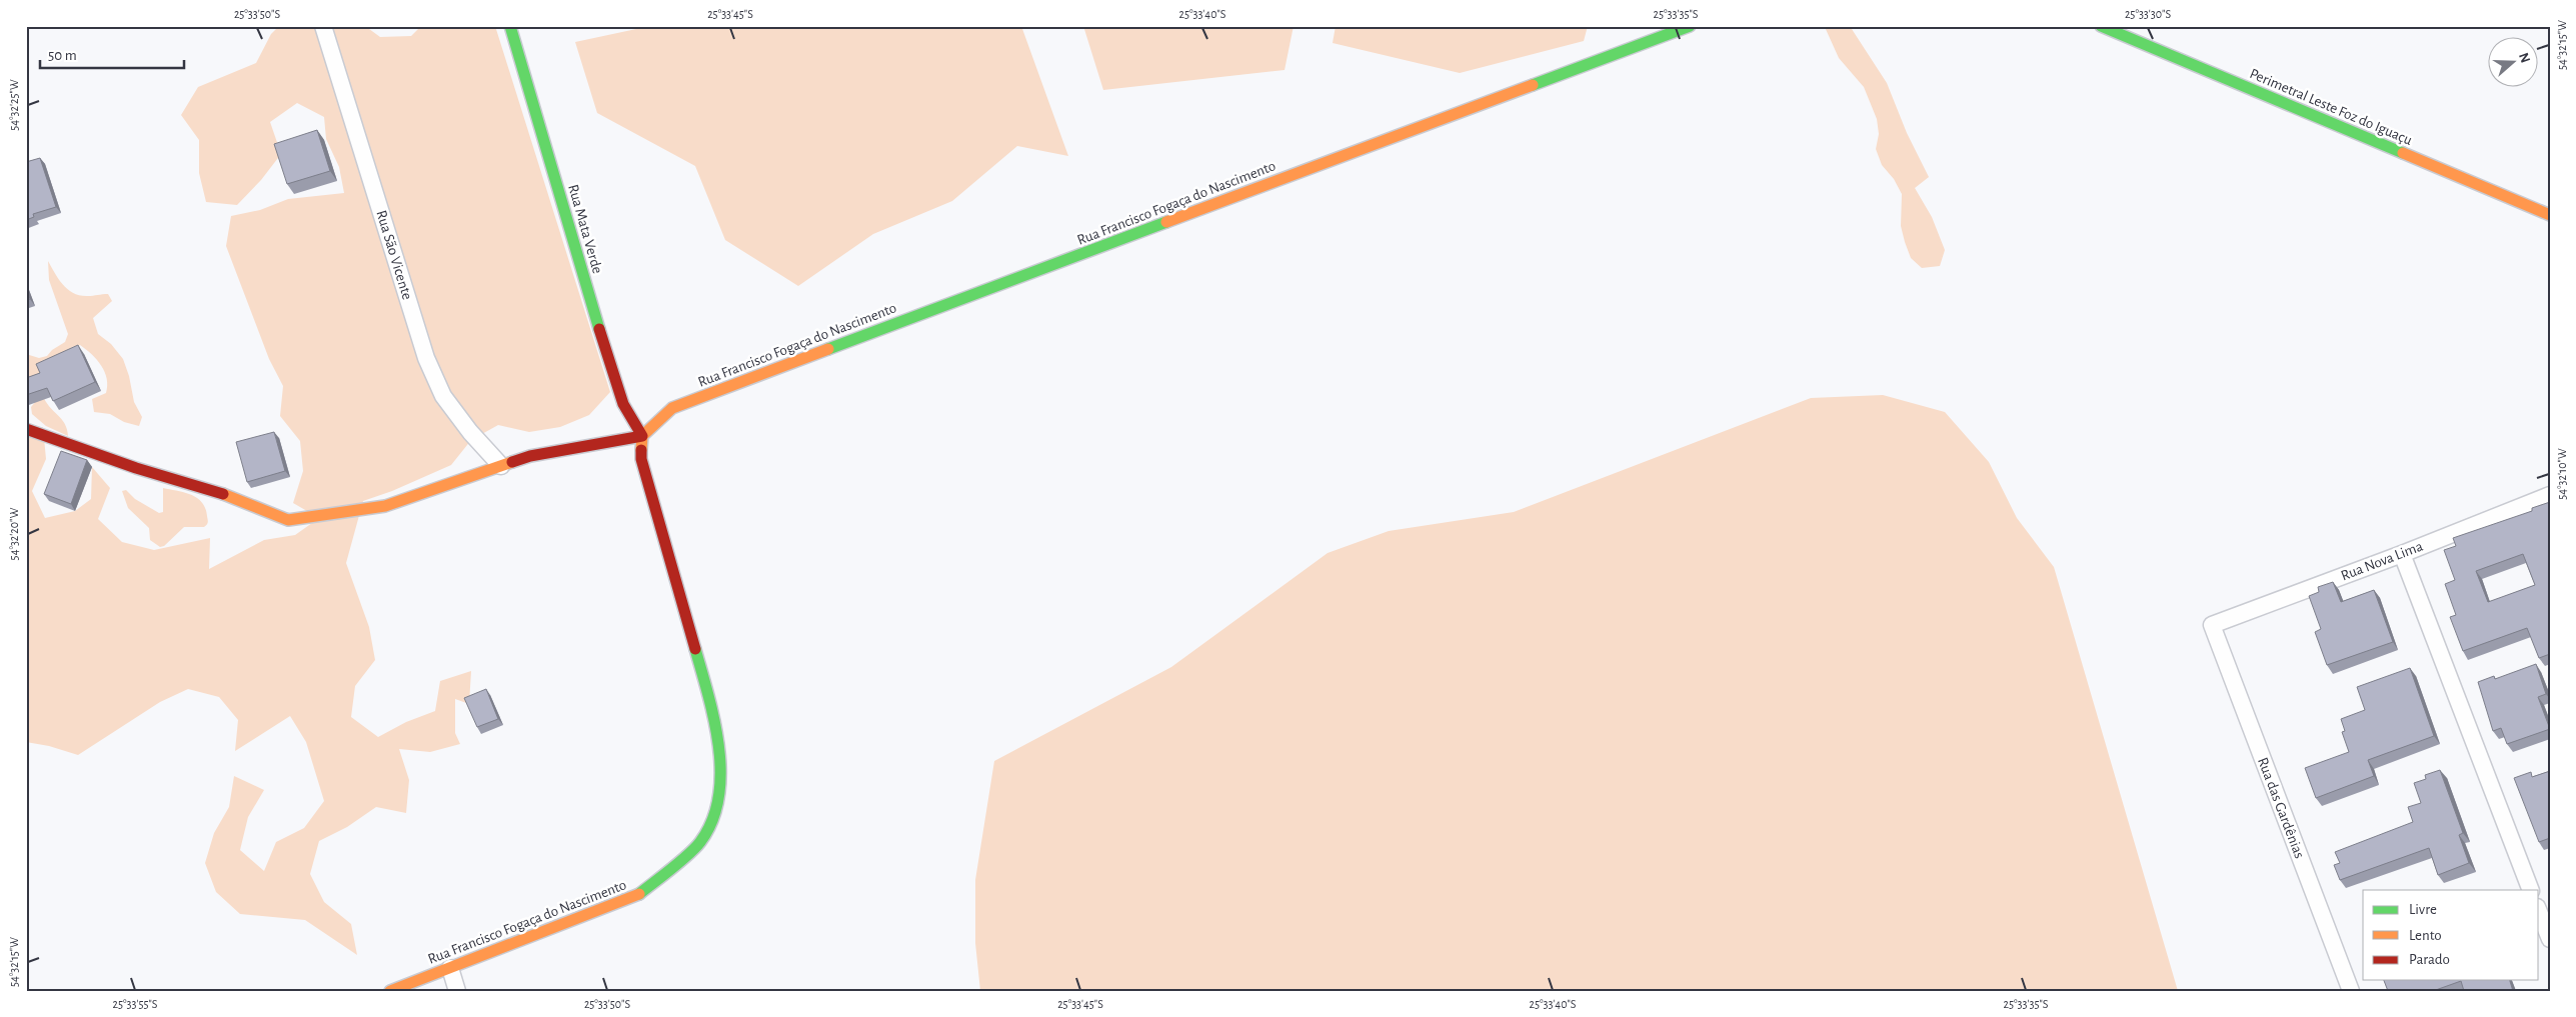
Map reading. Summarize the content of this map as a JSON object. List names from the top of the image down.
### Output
{
  "streets": {
    "main road": ["Perimetral Leste Foz do Iguaçu", "Rua Francisco Fogaça do Nascimento", "Rua Mata Verde"],
    "street": ["Rua São Vicente", "Rua Nova Lima", "Rua das Gardênias"]
  },
  "crossings": [
    ["Rua Francisco Fogaça do Nascimento", "Rua Mata Verde"],
    ["Rua Nova Lima", "Rua das Gardênias"]
  ],
  "legend": ["Livre", "Lento", "Parado"],
  "scale_bar": "50 m",
  "north": "right",
  "coordinates": [
    "25°33'50\"S",
    "25°33'45\"S",
    "25°33'40\"S",
    "25°33'35\"S",
    "25°33'30\"S",
    "54°32'15\"W",
    "54°32'25\"W",
    "54°32'10\"W",
    "54°32'20\"W",
    "25°33'55\"S"
  ]
}
